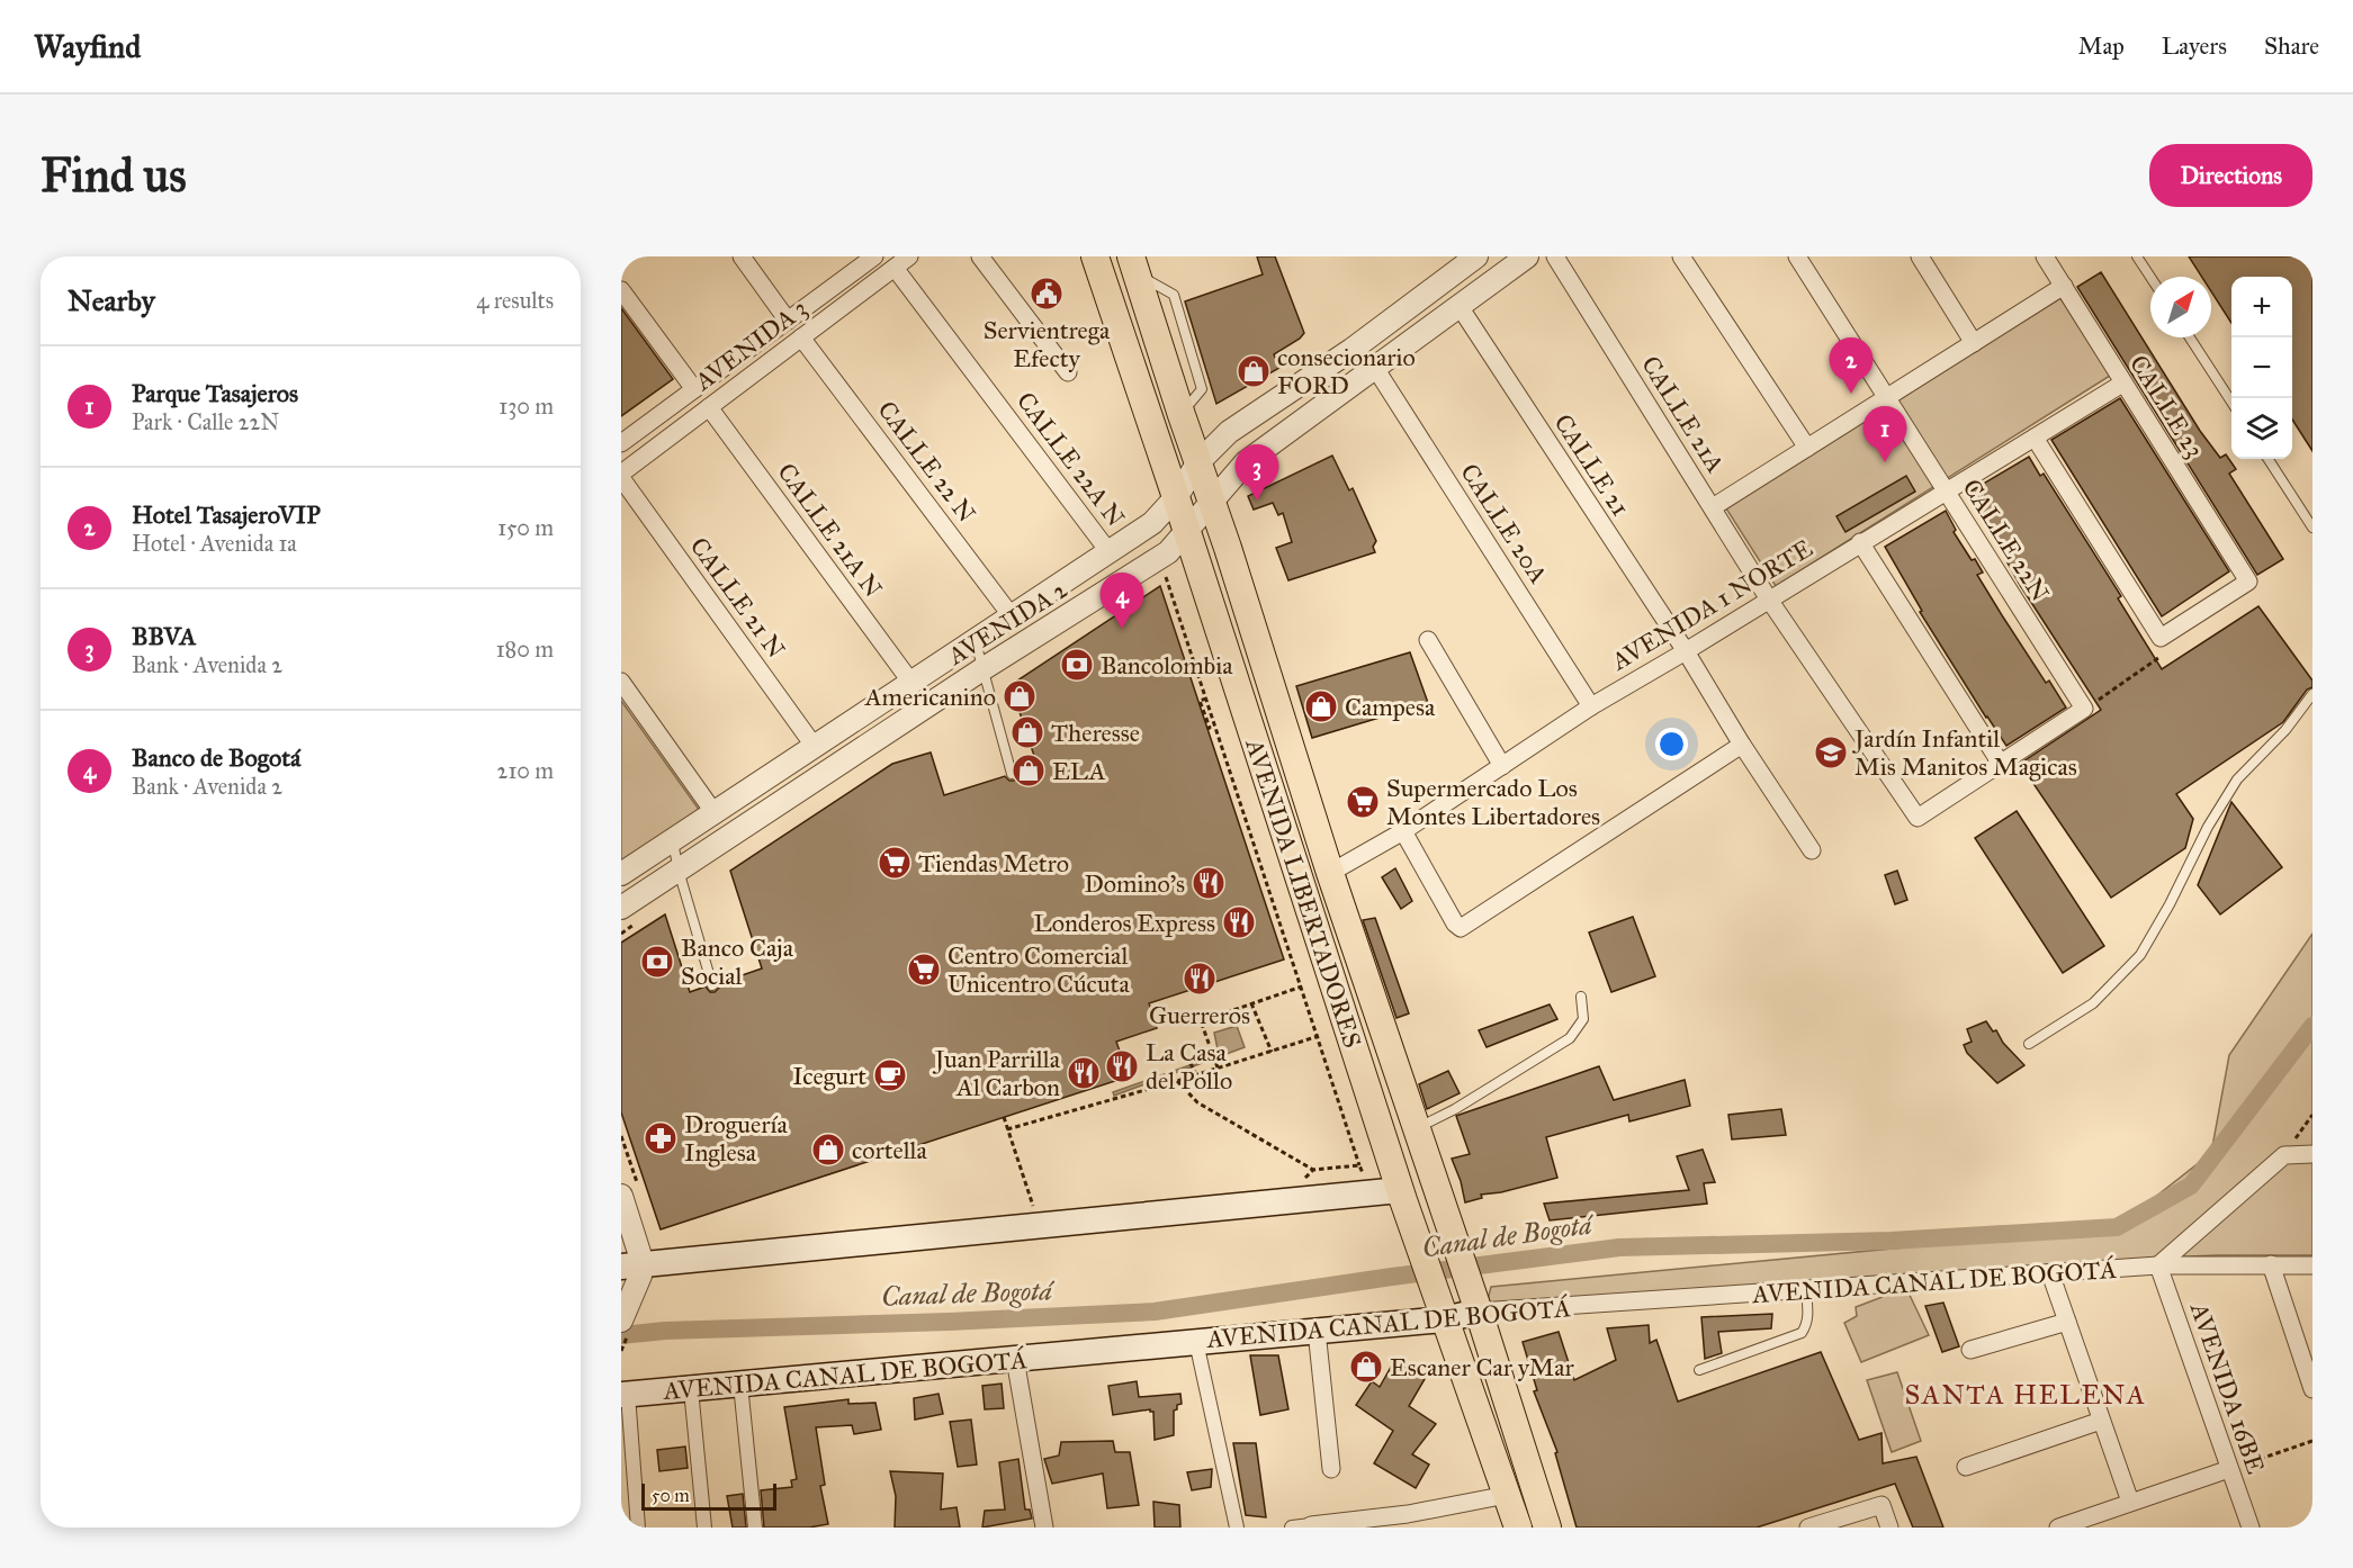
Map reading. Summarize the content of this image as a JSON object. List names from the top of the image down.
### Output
{
  "streets": {
    "main road": ["AVENIDA LIBERTADORES", "AVENIDA CANAL DE BOGOTÁ"],
    "street": [
      "AVENIDA 3",
      "CALLE 23",
      "CALLE 21A",
      "CALLE 22A N",
      "CALLE 22 N",
      "CALLE 21",
      "CALLE 20A",
      "CALLE 21A N",
      "CALLE 22N",
      "CALLE 21 N",
      "AVENIDA 1 NORTE",
      "AVENIDA 2",
      "AVENIDA 16BE"
    ]
  },
  "crossings": [
    ["AVENIDA 3", "CALLE 22A N"],
    ["AVENIDA 3", "CALLE 22 N"],
    ["AVENIDA 3", "CALLE 21A N"],
    ["AVENIDA 3", "CALLE 21 N"],
    ["CALLE 23", "AVENIDA 1 NORTE"],
    ["CALLE 21A", "AVENIDA 1 NORTE"],
    ["CALLE 22A N", "AVENIDA 2"],
    ["CALLE 22 N", "AVENIDA 2"],
    ["CALLE 21", "AVENIDA 1 NORTE"],
    ["CALLE 21", "AVENIDA 2"],
    ["CALLE 20A", "AVENIDA 1 NORTE"],
    ["CALLE 20A", "AVENIDA 2"],
    ["CALLE 21A N", "AVENIDA 2"],
    ["CALLE 22N", "AVENIDA 1 NORTE"],
    ["CALLE 21 N", "AVENIDA 2"],
    ["AVENIDA 1 NORTE", "AVENIDA LIBERTADORES"],
    ["AVENIDA 2", "AVENIDA LIBERTADORES"],
    ["AVENIDA LIBERTADORES", "AVENIDA CANAL DE BOGOTÁ"],
    ["AVENIDA CANAL DE BOGOTÁ", "AVENIDA 16BE"]
  ],
  "districts": ["SANTA HELENA"],
  "water": ["Canal de Bogotá"],
  "places": {
    "public building": ["Servientrega Efecty"],
    "shop": [
      "consecionario FORD",
      "Americanino",
      "Campesa",
      "Theresse",
      "ELA",
      "cortella",
      "Escaner Car yMar"
    ],
    "bank": ["Bancolombia", "Banco Caja Social"],
    "school or university": ["Jardín Infantil Mis Manitos Magicas"],
    "supermarket": ["Supermercado Los Montes Libertadores", "Tiendas Metro", "Centro Comercial Unicentro Cúcuta"],
    "restaurant": [
      "Domino's",
      "Londeros Express",
      "Guerreros",
      "La Casa del Pollo",
      "Juan Parrilla Al Carbon"
    ],
    "cafe": ["Icegurt"],
    "pharmacy": ["Droguería Inglesa"]
  },
  "scale_bar": "50 m",
  "north": "top right",
  "page": {
    "header": "Wayfind",
    "nav": ["Map", "Layers", "Share"],
    "buttons": "Directions",
    "title": "Find us",
    "heading": ["Nearby", "4 results"],
    "map_buttons": ["+", "−"],
    "pins": [
      "2",
      "1",
      "3",
      "4"
    ],
    "list": [
      {
        "mark": "1",
        "name": "Parque Tasajeros",
        "note": "Park · Calle 22N",
        "value": "130 m"
      },
      {
        "mark": "2",
        "name": "Hotel TasajeroVIP",
        "note": "Hotel · Avenida 1a",
        "value": "150 m"
      },
      {
        "mark": "3",
        "name": "BBVA",
        "note": "Bank · Avenida 2",
        "value": "180 m"
      },
      {
        "mark": "4",
        "name": "Banco de Bogotá",
        "note": "Bank · Avenida 2",
        "value": "210 m"
      }
    ],
    "scale": "50 m"
  }
}
